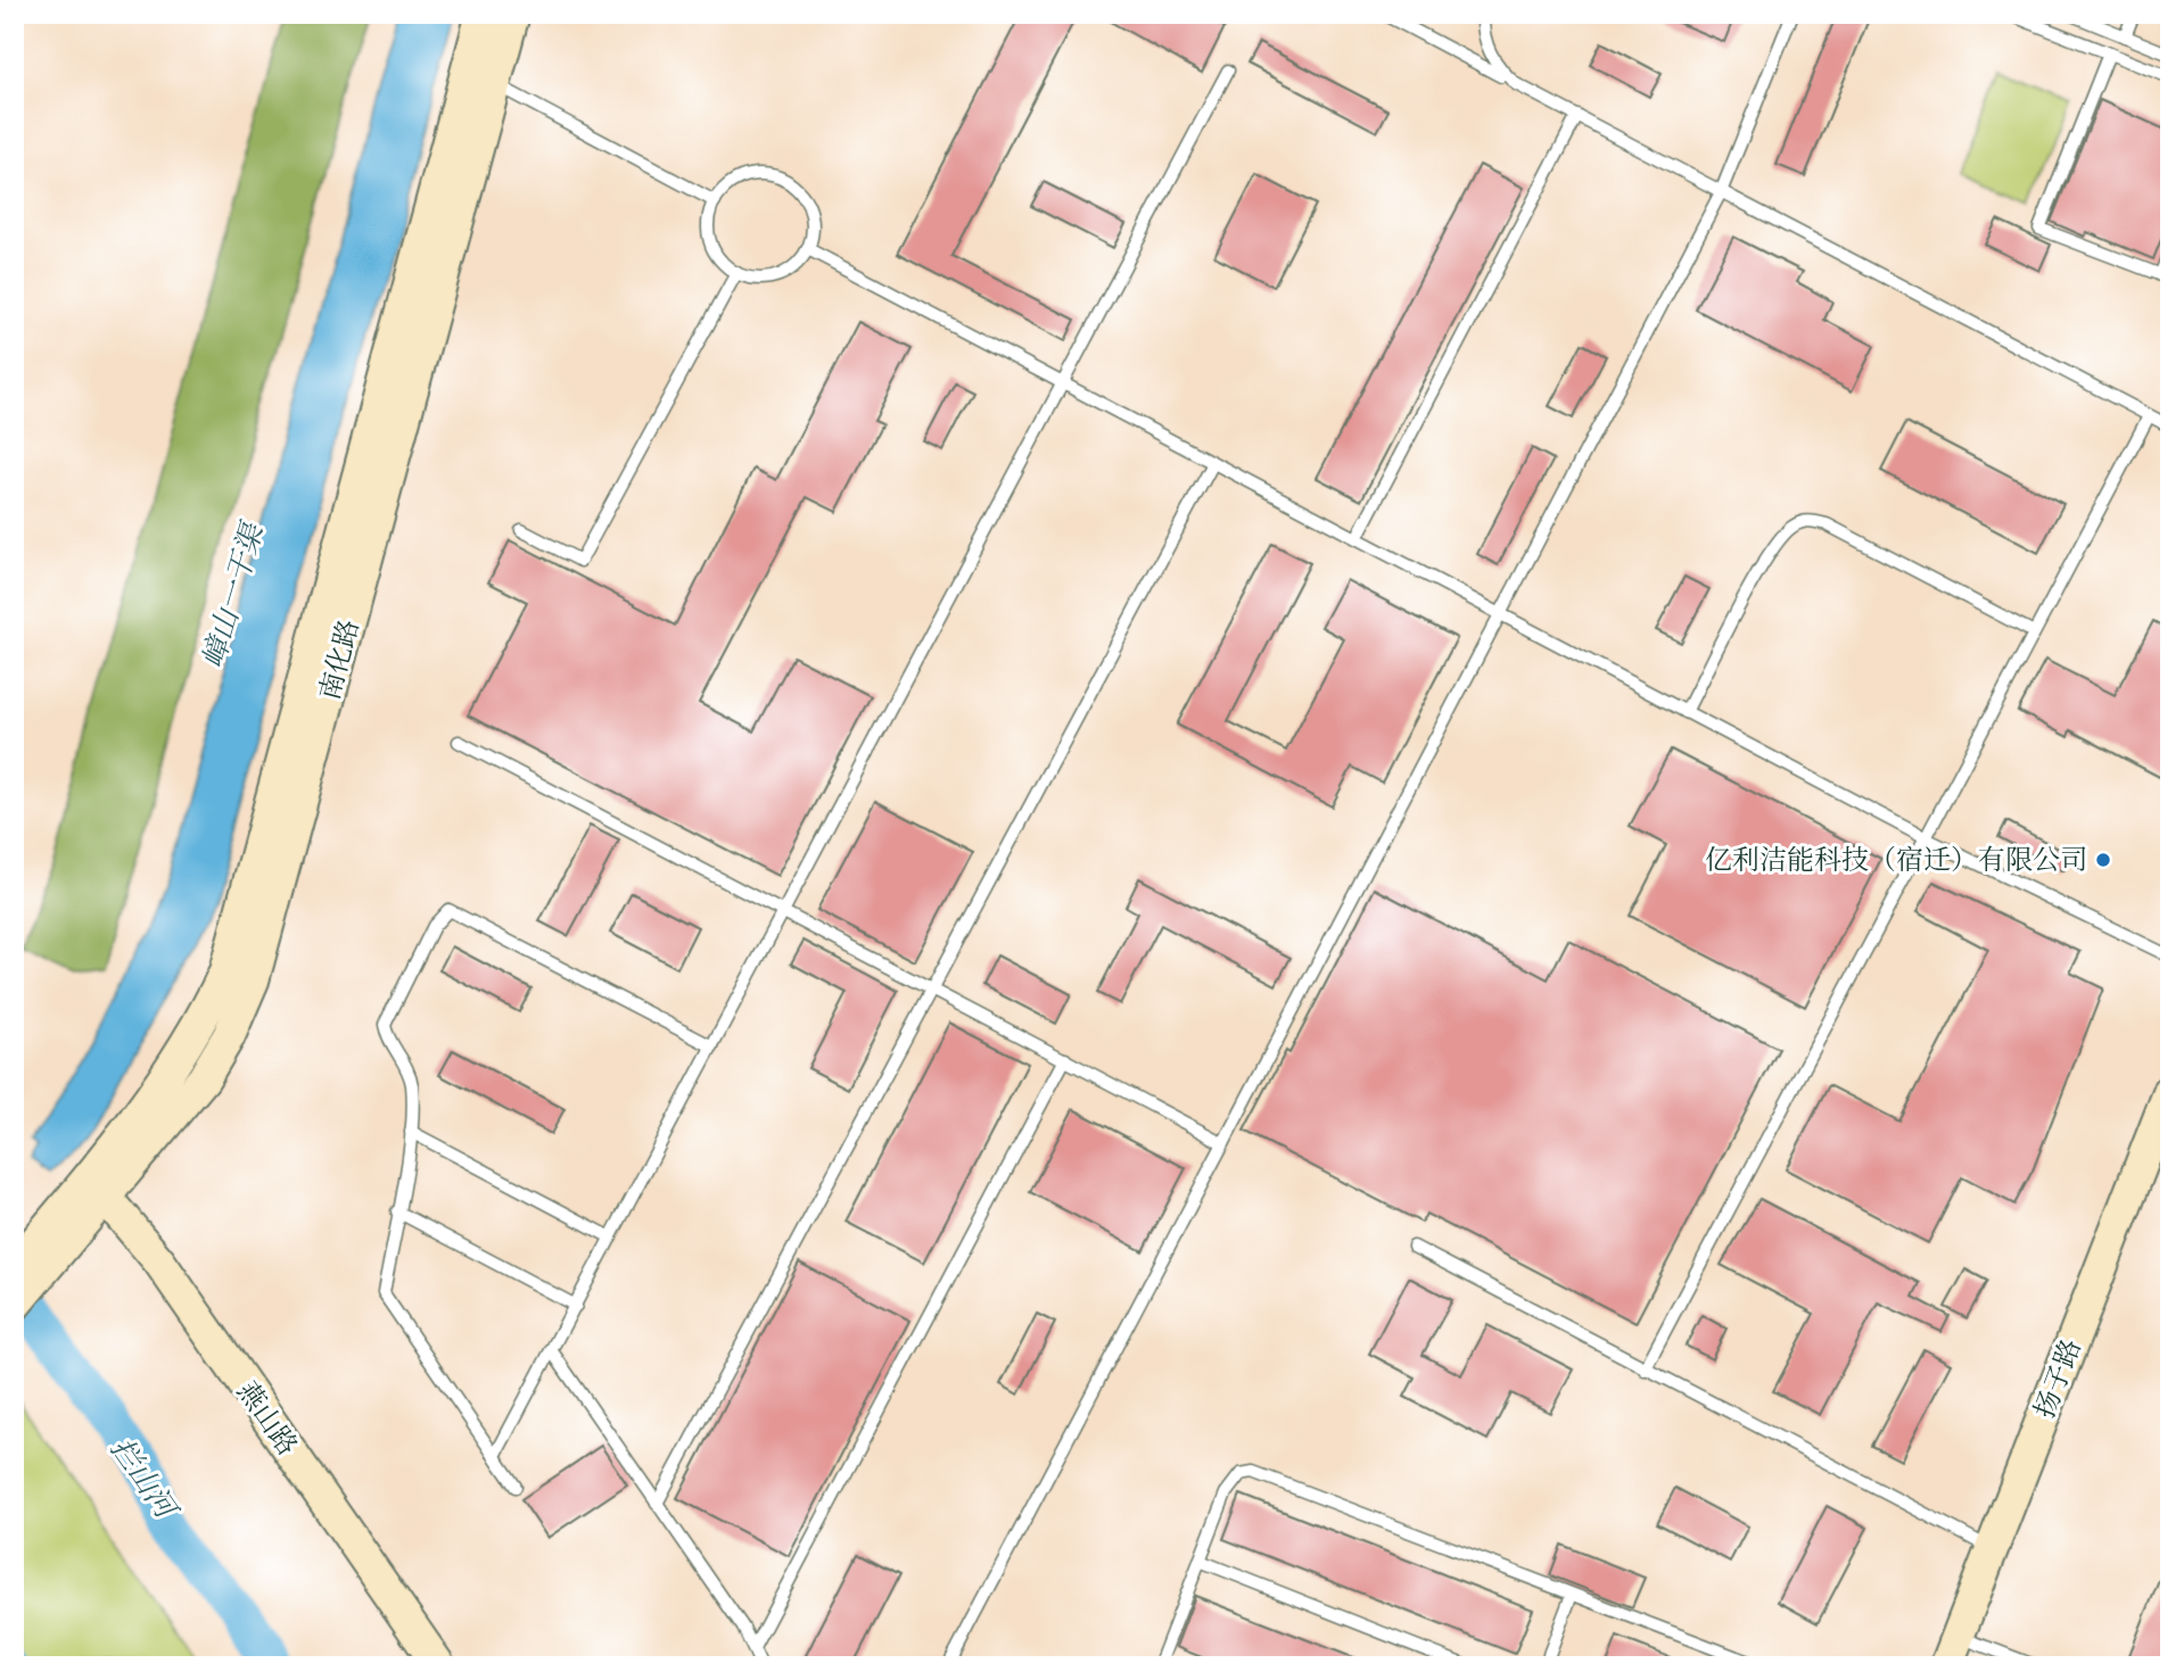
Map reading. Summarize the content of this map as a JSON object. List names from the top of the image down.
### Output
{
  "streets": {
    "main road": ["南化路", "扬子路", "燕山路"]
  },
  "crossings": [
    ["南化路", "燕山路"]
  ],
  "water": ["嶂山一干渠", "拦山河"],
  "places": ["亿利洁能科技（宿迁）有限公司"]
}
